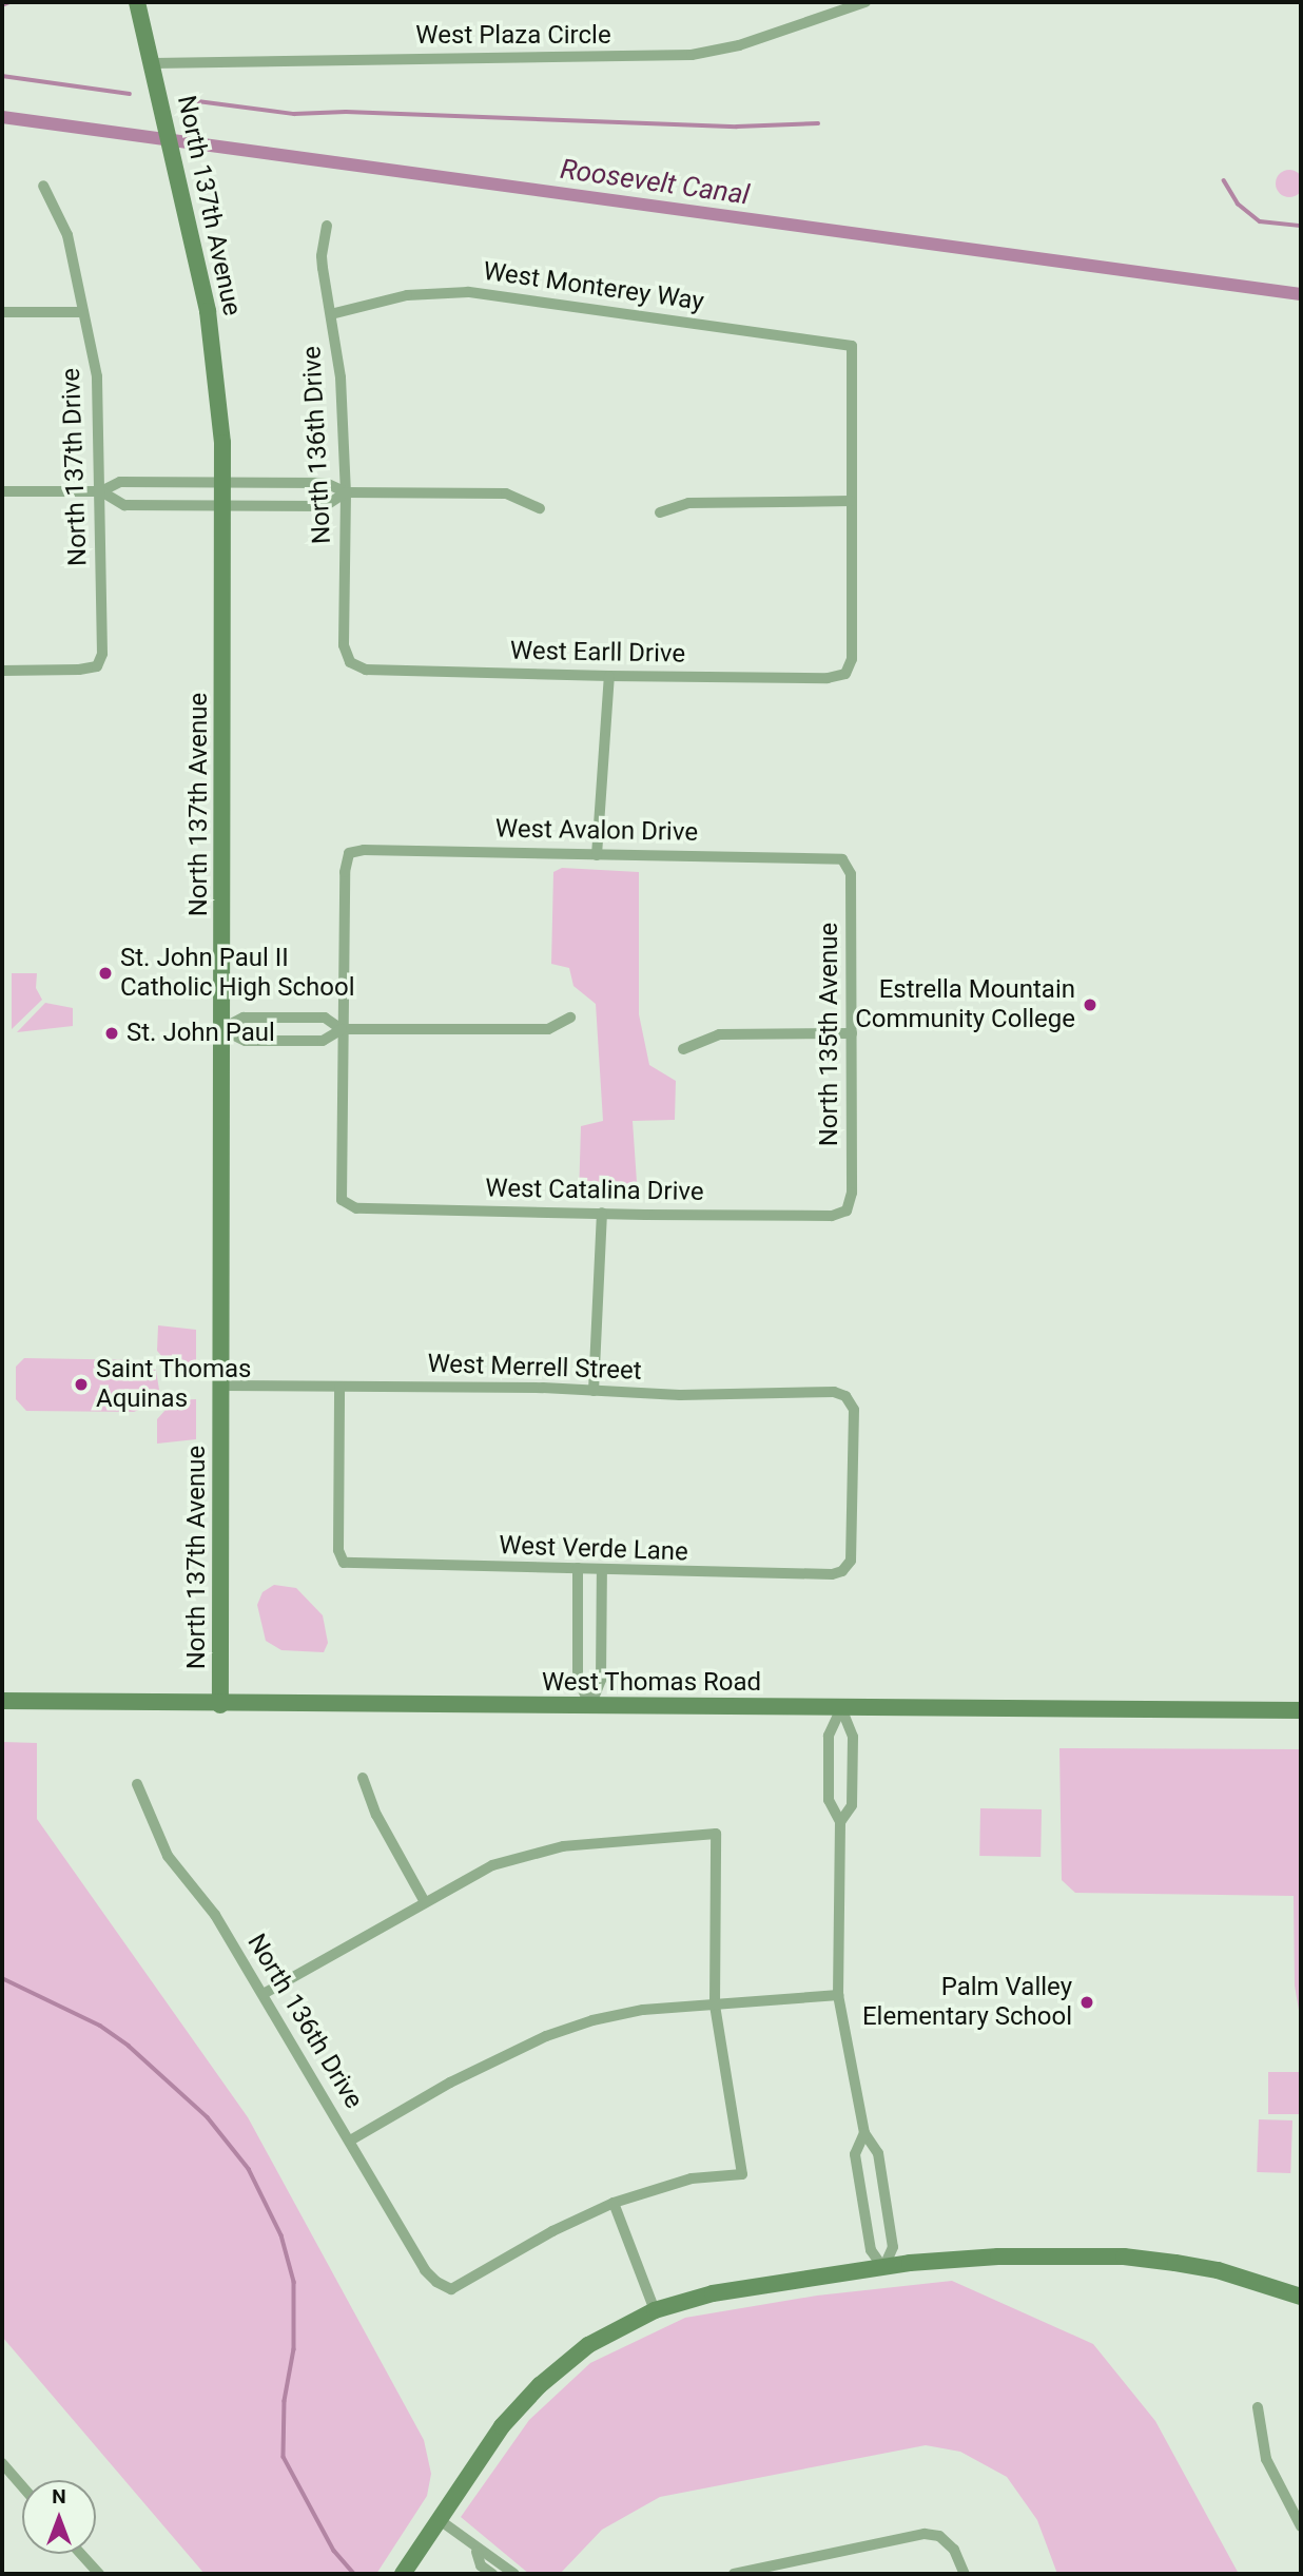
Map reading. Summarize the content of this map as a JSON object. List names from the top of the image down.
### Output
{
  "streets": {
    "street": [
      "West Plaza Circle",
      "North 137th Avenue",
      "West Monterey Way",
      "North 136th Drive",
      "North 137th Drive",
      "West Earll Drive",
      "West Avalon Drive",
      "North 135th Avenue",
      "West Catalina Drive",
      "West Merrell Street",
      "West Verde Lane",
      "West Thomas Road"
    ]
  },
  "crossings": [
    ["West Plaza Circle", "North 137th Avenue"],
    ["North 137th Avenue", "West Merrell Street"],
    ["North 137th Avenue", "West Thomas Road"],
    ["West Monterey Way", "North 136th Drive"],
    ["West Monterey Way", "West Earll Drive"],
    ["North 136th Drive", "West Earll Drive"],
    ["West Avalon Drive", "North 135th Avenue"],
    ["West Avalon Drive", "West Catalina Drive"],
    ["North 135th Avenue", "West Catalina Drive"],
    ["West Merrell Street", "West Verde Lane"]
  ],
  "water": ["Roosevelt Canal"],
  "places": [
    "St. John Paul II Catholic High School",
    "Estrella Mountain Community College",
    "St. John Paul",
    "Saint Thomas Aquinas",
    "Palm Valley Elementary School"
  ],
  "north": "top"
}
